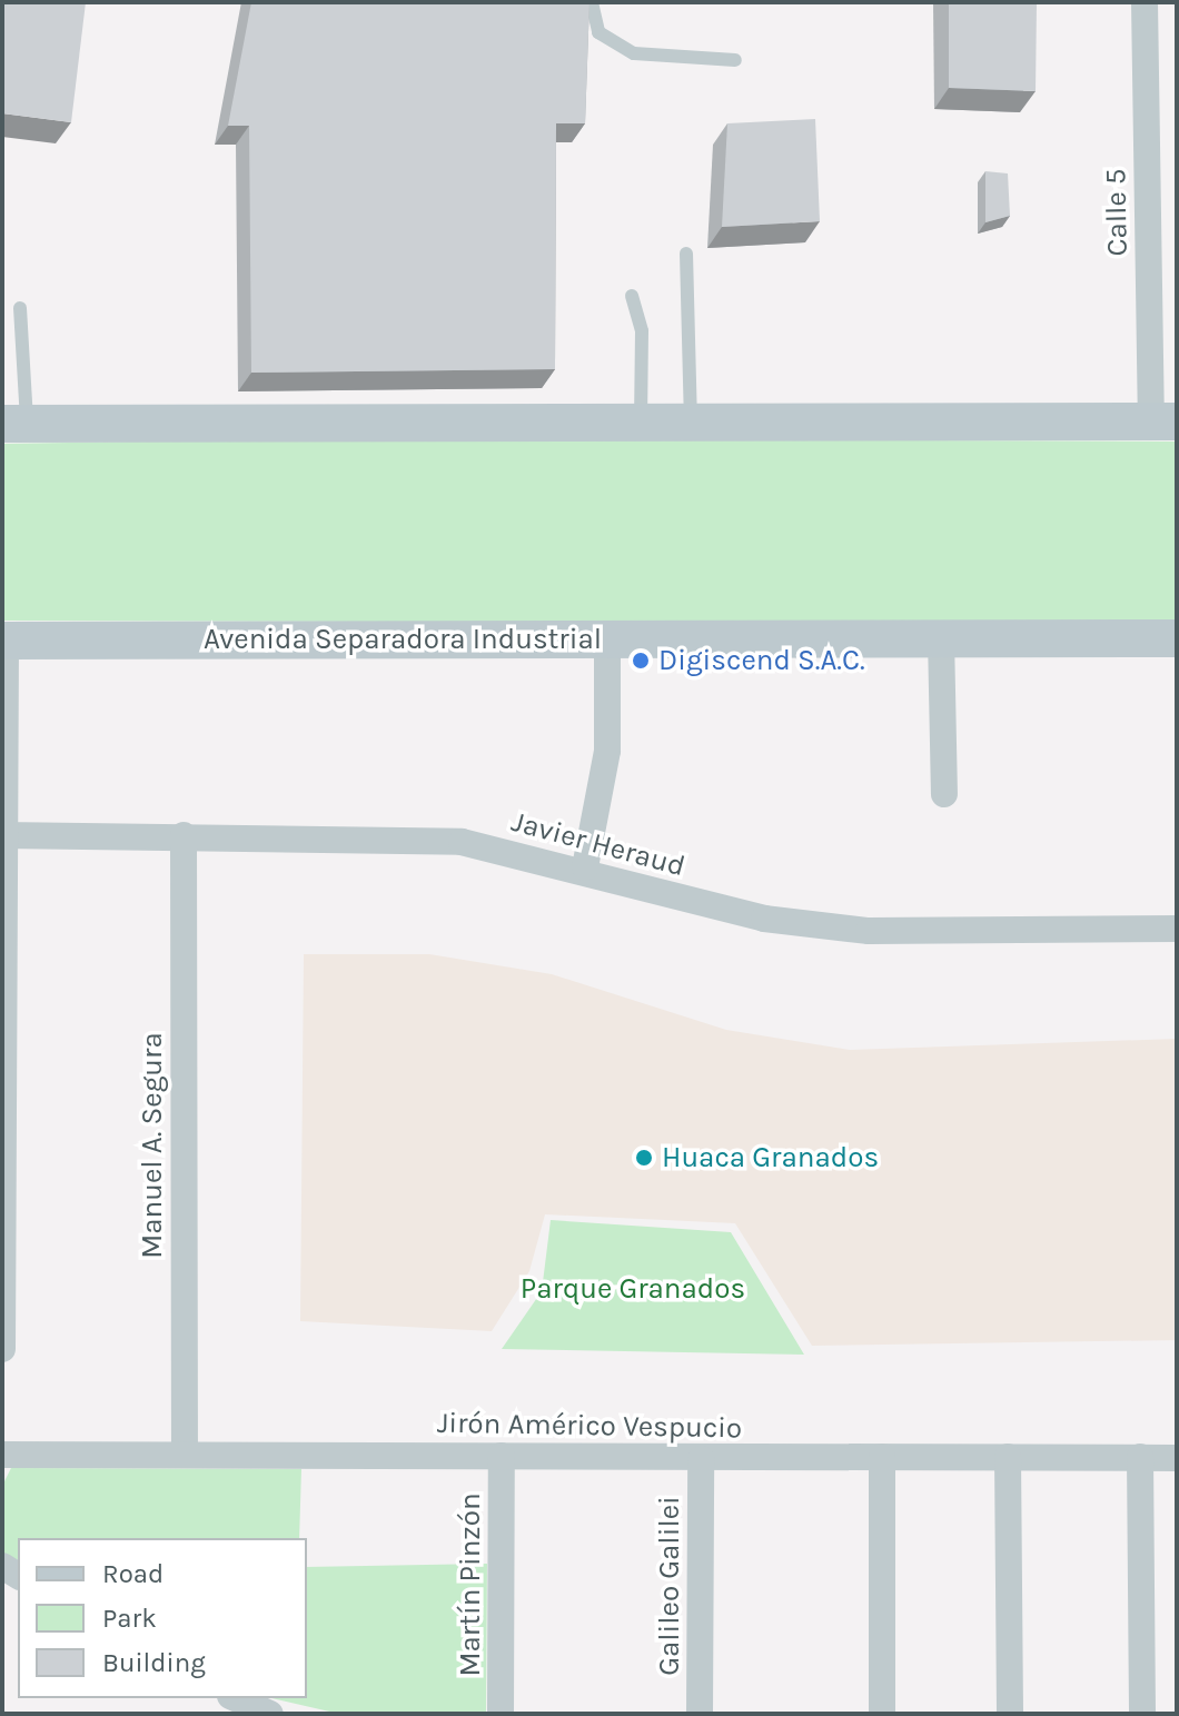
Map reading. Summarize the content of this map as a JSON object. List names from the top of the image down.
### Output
{
  "streets": {
    "main road": ["Avenida Separadora Industrial"],
    "street": [
      "Calle 5",
      "Javier Heraud",
      "Manuel A. Segura",
      "Jirón Américo Vespucio",
      "Martín Pinzón",
      "Galileo Galilei"
    ]
  },
  "crossings": [
    ["Javier Heraud", "Manuel A. Segura"],
    ["Manuel A. Segura", "Jirón Américo Vespucio"],
    ["Jirón Américo Vespucio", "Martín Pinzón"],
    ["Jirón Américo Vespucio", "Galileo Galilei"]
  ],
  "parks": ["Parque Granados"],
  "places": ["Digiscend S.A.C.", "Huaca Granados"],
  "legend": ["Road", "Park", "Building"]
}
